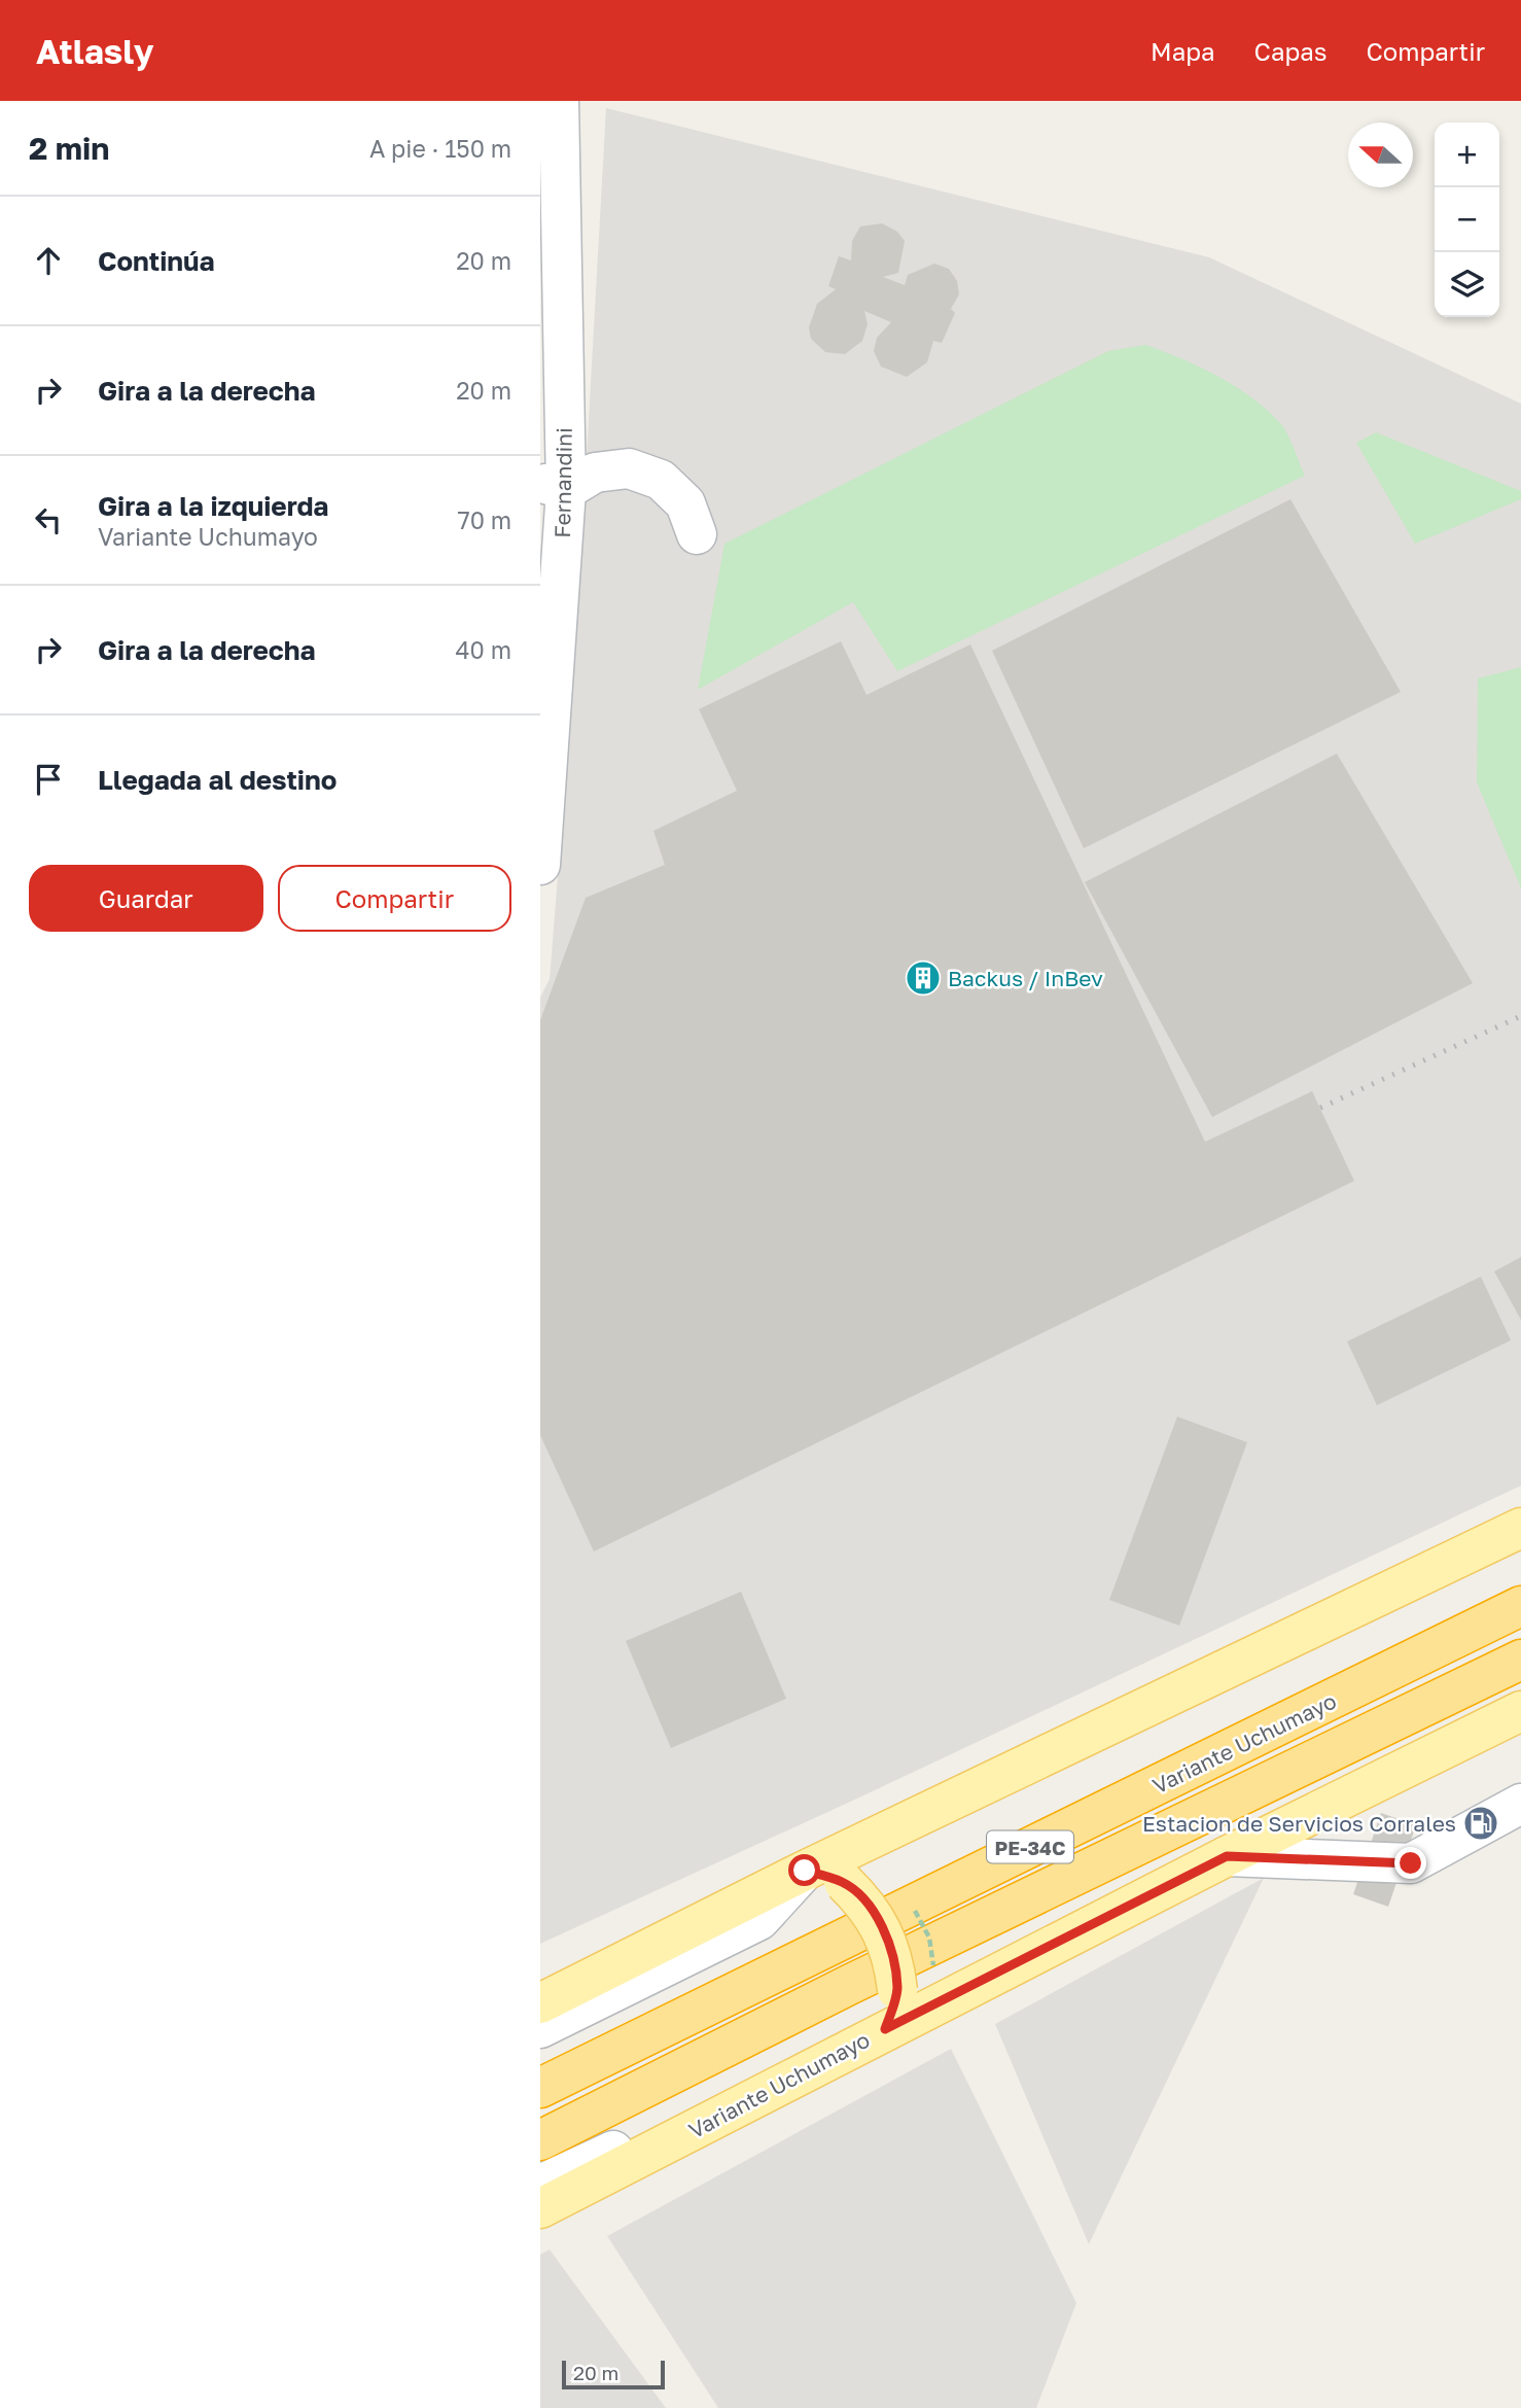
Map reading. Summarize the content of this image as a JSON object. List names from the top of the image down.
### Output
{
  "streets": {
    "highway": ["Variante Uchumayo", "PE-34C"],
    "street": ["Fernandini"]
  },
  "places": {
    "building": ["Backus / InBev"],
    "fuel station": ["Estacion de Servicios Corrales"]
  },
  "scale_bar": "20 m",
  "north": "left",
  "page": {
    "header": "Atlasly",
    "nav": ["Mapa", "Capas", "Compartir"],
    "heading": ["2 min", "A pie · 150 m"],
    "map_buttons": ["+", "−"],
    "list": [
      ["Continúa", "20 m"],
      ["Gira a la derecha", "20 m"],
      ["Gira a la izquierda", "Variante Uchumayo", "70 m"],
      ["Gira a la derecha", "40 m"],
      "Llegada al destino"
    ],
    "buttons": ["Guardar", "Compartir"],
    "scale": "20 m"
  }
}
